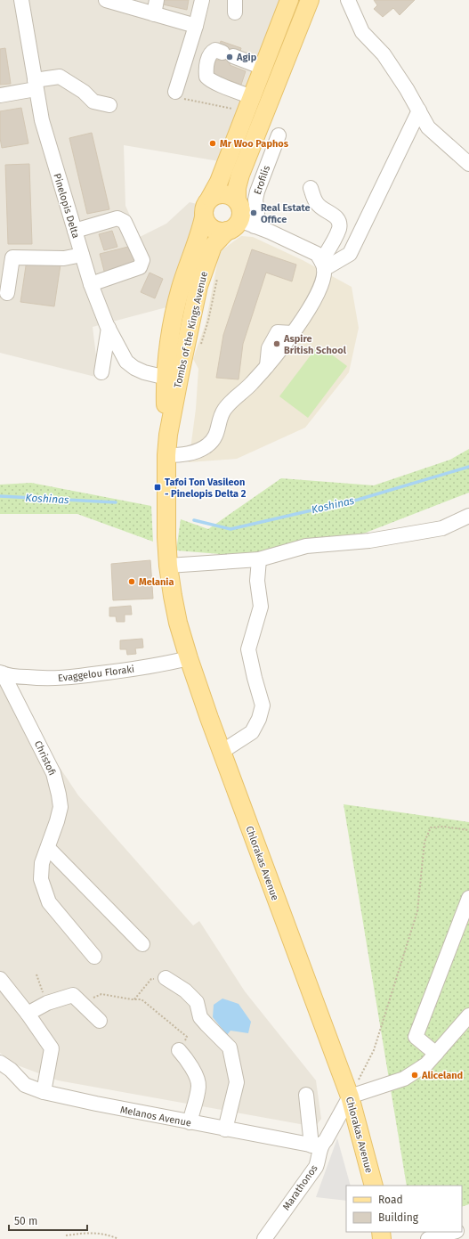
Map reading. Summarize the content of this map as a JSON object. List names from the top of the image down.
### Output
{
  "streets": {
    "main road": ["Tombs of the Kings Avenue", "Chlorakas Avenue"],
    "street": [
      "Erofilis",
      "Pinelopis Delta",
      "Evaggelou Floraki",
      "Christofi",
      "Melanos Avenue",
      "Marathonos"
    ]
  },
  "crossings": [
    ["Erofilis", "Tombs of the Kings Avenue"],
    ["Pinelopis Delta", "Tombs of the Kings Avenue"],
    ["Tombs of the Kings Avenue", "Chlorakas Avenue"],
    ["Evaggelou Floraki", "Christofi"],
    ["Evaggelou Floraki", "Chlorakas Avenue"],
    ["Chlorakas Avenue", "Marathonos"],
    ["Melanos Avenue", "Marathonos"]
  ],
  "water": ["Koshinas"],
  "places": {
    "other": [
      "Agip",
      "Mr Woo Paphos",
      "Real Estate Office",
      "Aspire British School",
      "Melania",
      "Aliceland"
    ],
    "transit": ["Tafoi Ton Vasileon - Pinelopis Delta 2"]
  },
  "legend": ["Road", "Building"],
  "scale_bar": "50 m"
}
